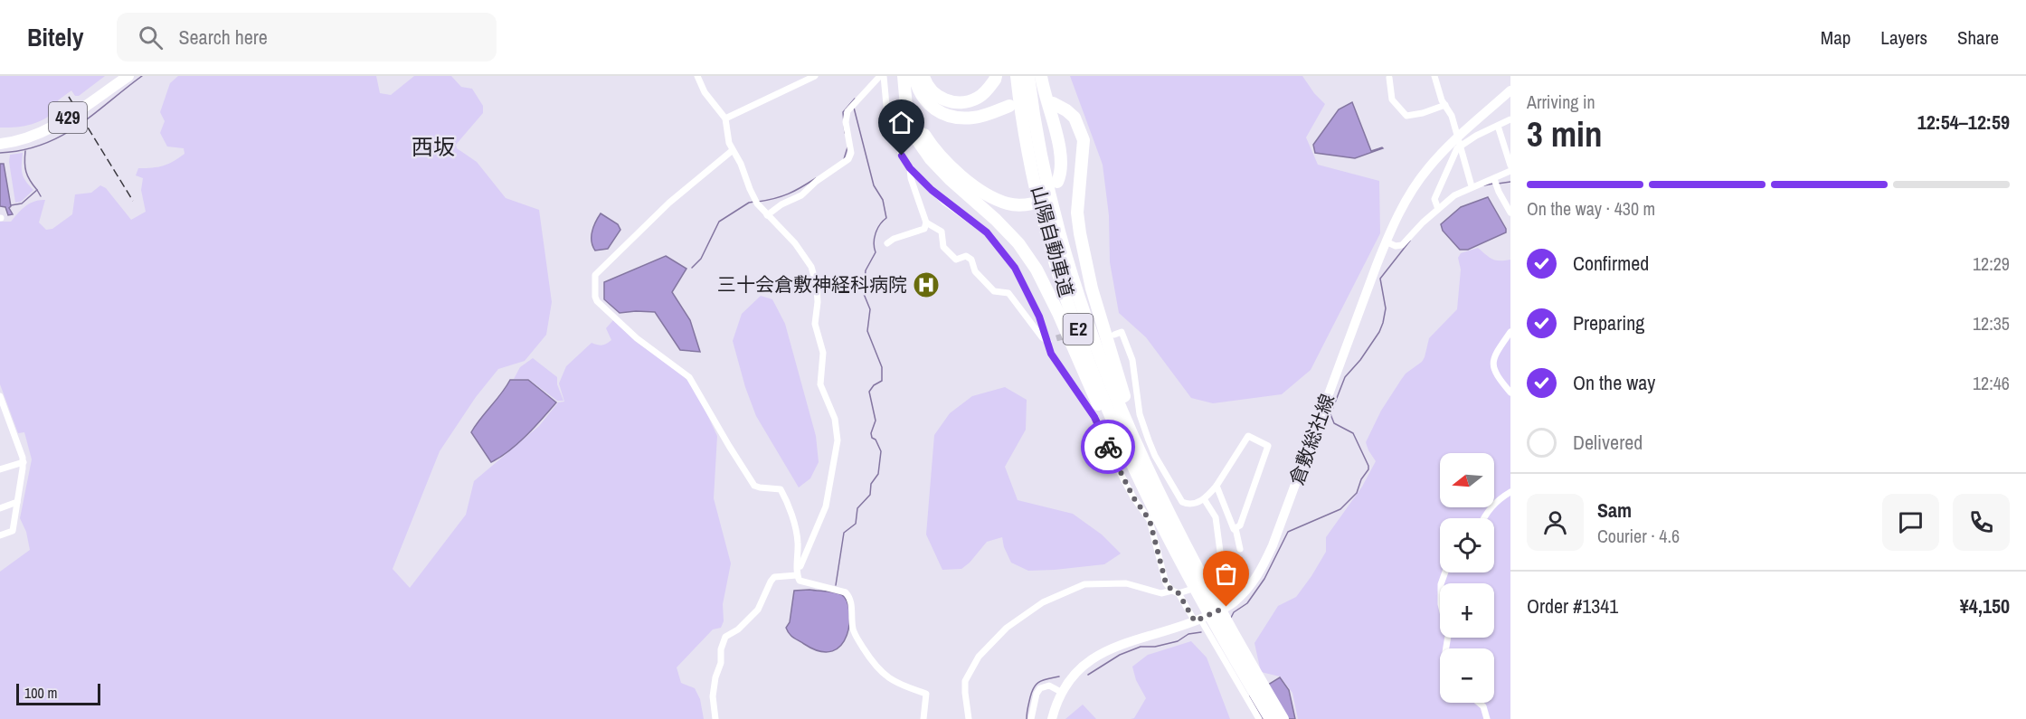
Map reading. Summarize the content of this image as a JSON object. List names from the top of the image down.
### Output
{
  "streets": {
    "highway": ["429", "山陽自動車道", "E2"],
    "main road": ["倉敷総社線"]
  },
  "districts": ["西坂"],
  "places": {
    "hospital": ["三十会倉敷神経科病院"]
  },
  "scale_bar": "100 m",
  "north": "left",
  "page": {
    "header": "Bitely",
    "search": "Search here",
    "nav": ["Map", "Layers", "Share"],
    "heading": ["3 min", "Arriving in", "12:54–12:59"],
    "panel": [
      "Sam",
      "Courier · 4.6",
      "Order #1341",
      "¥4,150"
    ],
    "bar": "On the way · 430 m",
    "list": [
      ["Confirmed", "12:29"],
      ["Preparing", "12:35"],
      ["On the way", "12:46"],
      "Delivered"
    ],
    "map_buttons": ["+", "−"],
    "scale": "100 m"
  }
}
